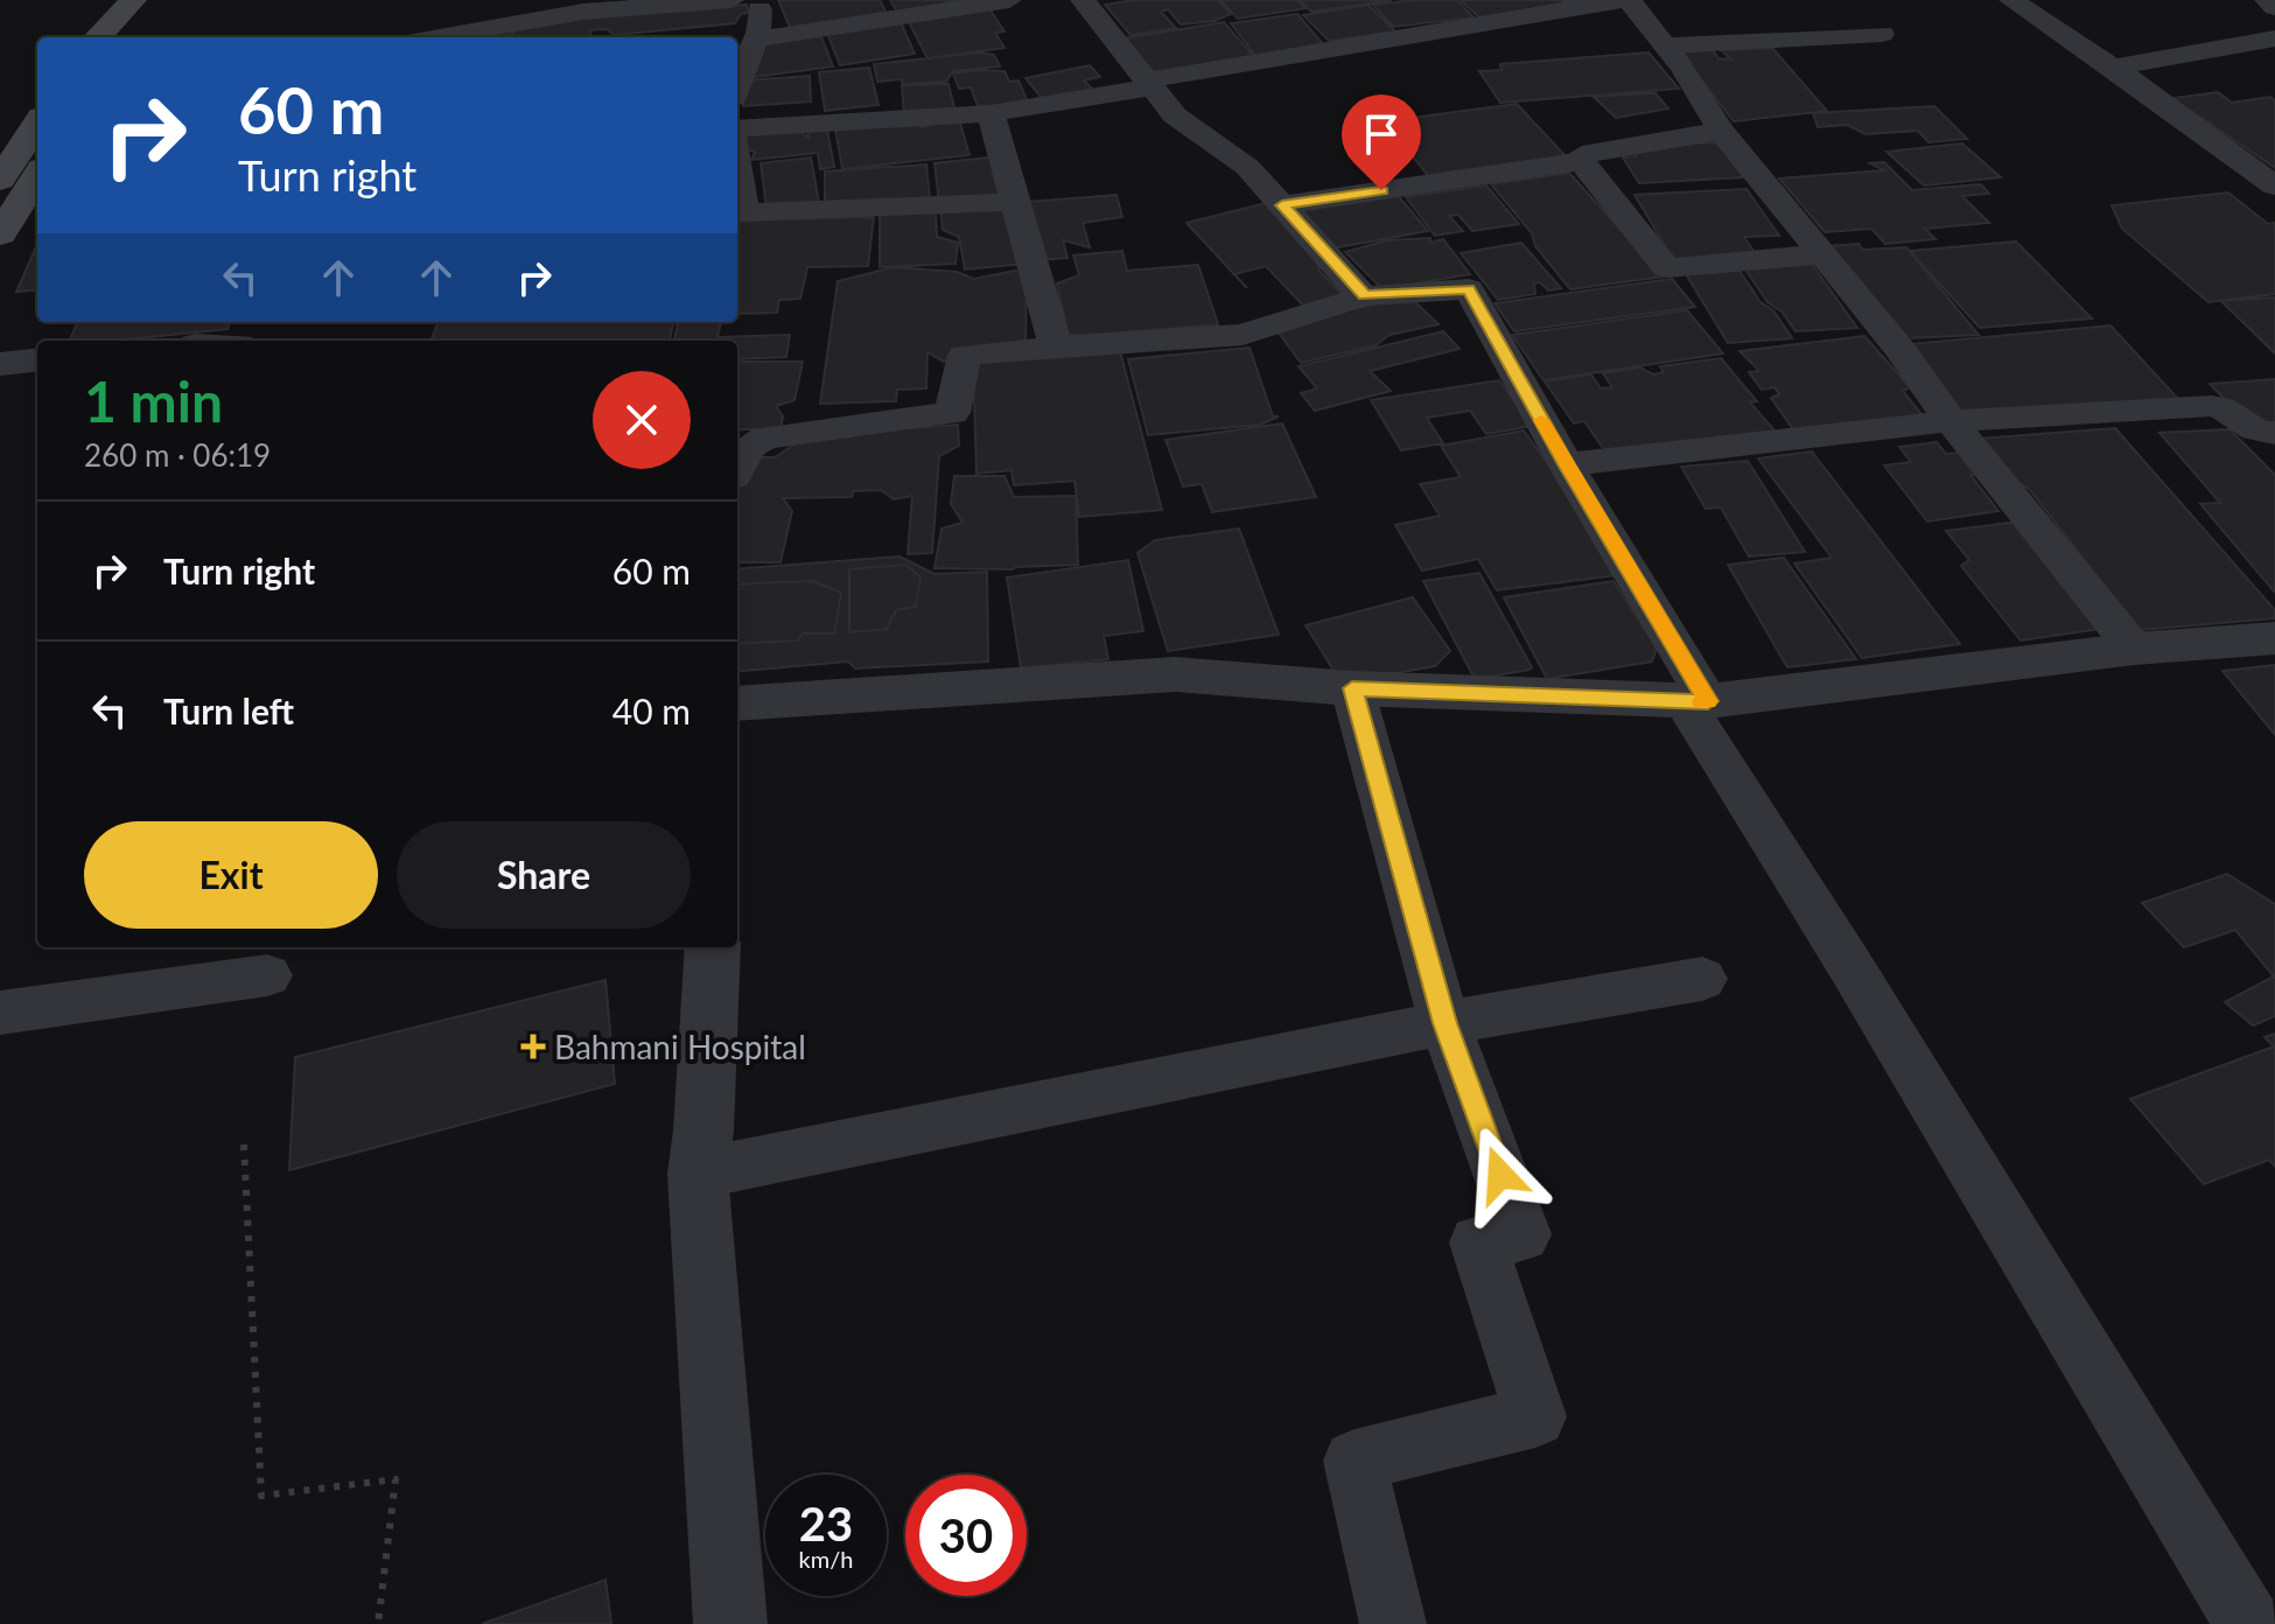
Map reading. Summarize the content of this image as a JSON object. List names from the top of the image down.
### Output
{
  "places": {
    "health": ["Bahmani Hospital"]
  },
  "page": {
    "turn": ["60 m", "Turn right"],
    "heading": ["1 min", "260 m · 06:19"],
    "list": [
      {
        "name": "Turn right",
        "value": "60 m"
      },
      {
        "name": "Turn left",
        "value": "40 m"
      }
    ],
    "buttons": ["Exit", "Share"],
    "speed": "23 km/h",
    "limit": "30"
  }
}
